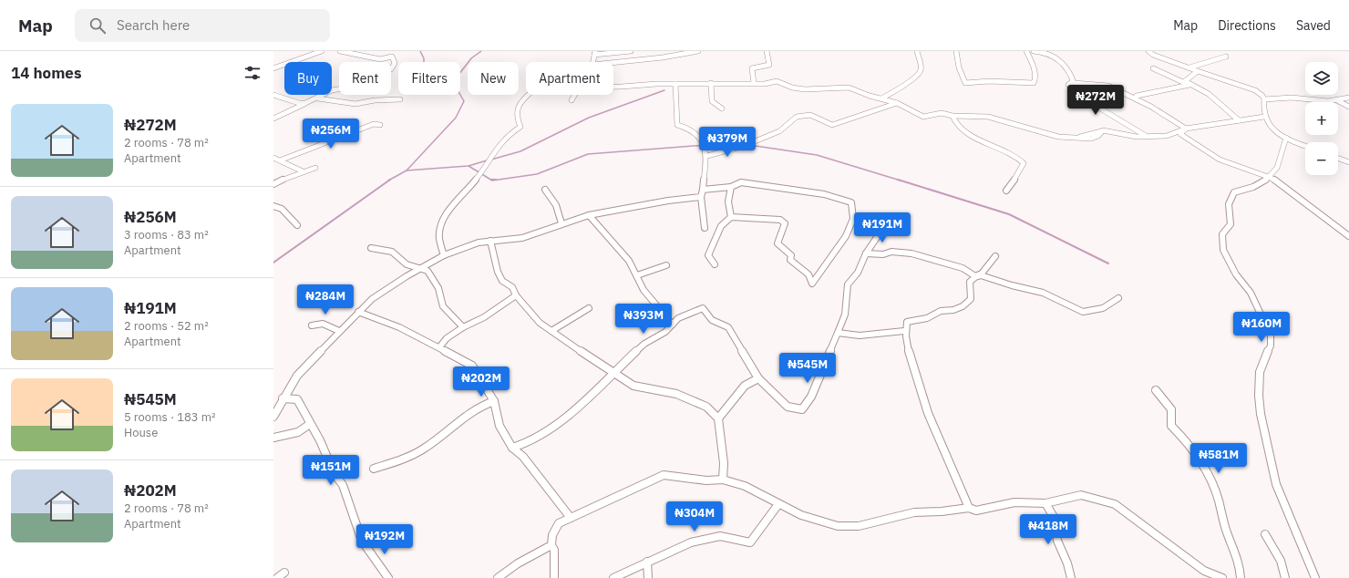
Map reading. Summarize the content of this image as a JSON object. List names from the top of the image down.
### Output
{
  "page": {
    "header": "Map",
    "search": "Search here",
    "nav": ["Map", "Directions", "Saved"],
    "heading": "14 homes",
    "map_buttons": ["+", "−"],
    "chip": [
      "Buy",
      "Rent",
      "Filters",
      "New",
      "Apartment"
    ],
    "price": [
      "₦272M",
      "₦256M",
      "₦379M",
      "₦191M",
      "₦284M",
      "₦393M",
      "₦160M",
      "₦545M",
      "₦202M",
      "₦581M",
      "₦151M",
      "₦304M",
      "₦418M",
      "₦192M"
    ],
    "list": [
      {
        "name": "₦272M",
        "note": "2 rooms · 78 m² · Apartment"
      },
      {
        "name": "₦256M",
        "note": "3 rooms · 83 m² · Apartment"
      },
      {
        "name": "₦191M",
        "note": "2 rooms · 52 m² · Apartment"
      },
      {
        "name": "₦545M",
        "note": "5 rooms · 183 m² · House"
      },
      {
        "name": "₦202M",
        "note": "2 rooms · 78 m² · Apartment"
      }
    ]
  }
}
